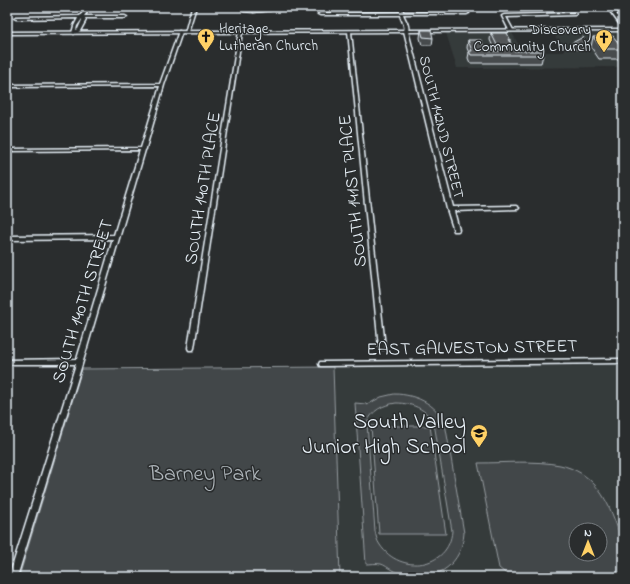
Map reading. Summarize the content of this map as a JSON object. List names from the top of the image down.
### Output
{
  "streets": {
    "street": [
      "SOUTH 142ND STREET",
      "SOUTH 140TH PLACE",
      "SOUTH 141ST PLACE",
      "SOUTH 140TH STREET",
      "EAST GALVESTON STREET"
    ]
  },
  "parks": ["Barney Park"],
  "places": {
    "church": ["Heritage Lutheran Church", "Discovery Community Church"],
    "school or university": ["South Valley Junior High School"]
  },
  "north": "top"
}
